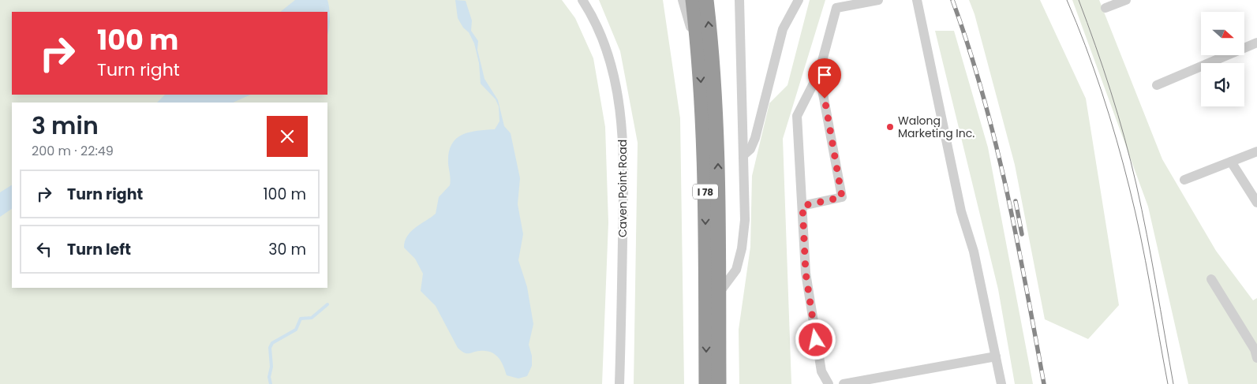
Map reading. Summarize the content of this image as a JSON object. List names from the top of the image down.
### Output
{
  "streets": {
    "highway": ["I 78"],
    "street": ["Caven Point Road"]
  },
  "places": ["Walong Marketing Inc."],
  "north": "right",
  "page": {
    "turn": ["100 m", "Turn right"],
    "heading": ["3 min", "200 m · 22:49"],
    "list": [
      {
        "name": "Turn right",
        "value": "100 m"
      },
      {
        "name": "Turn left",
        "value": "30 m"
      }
    ]
  }
}
